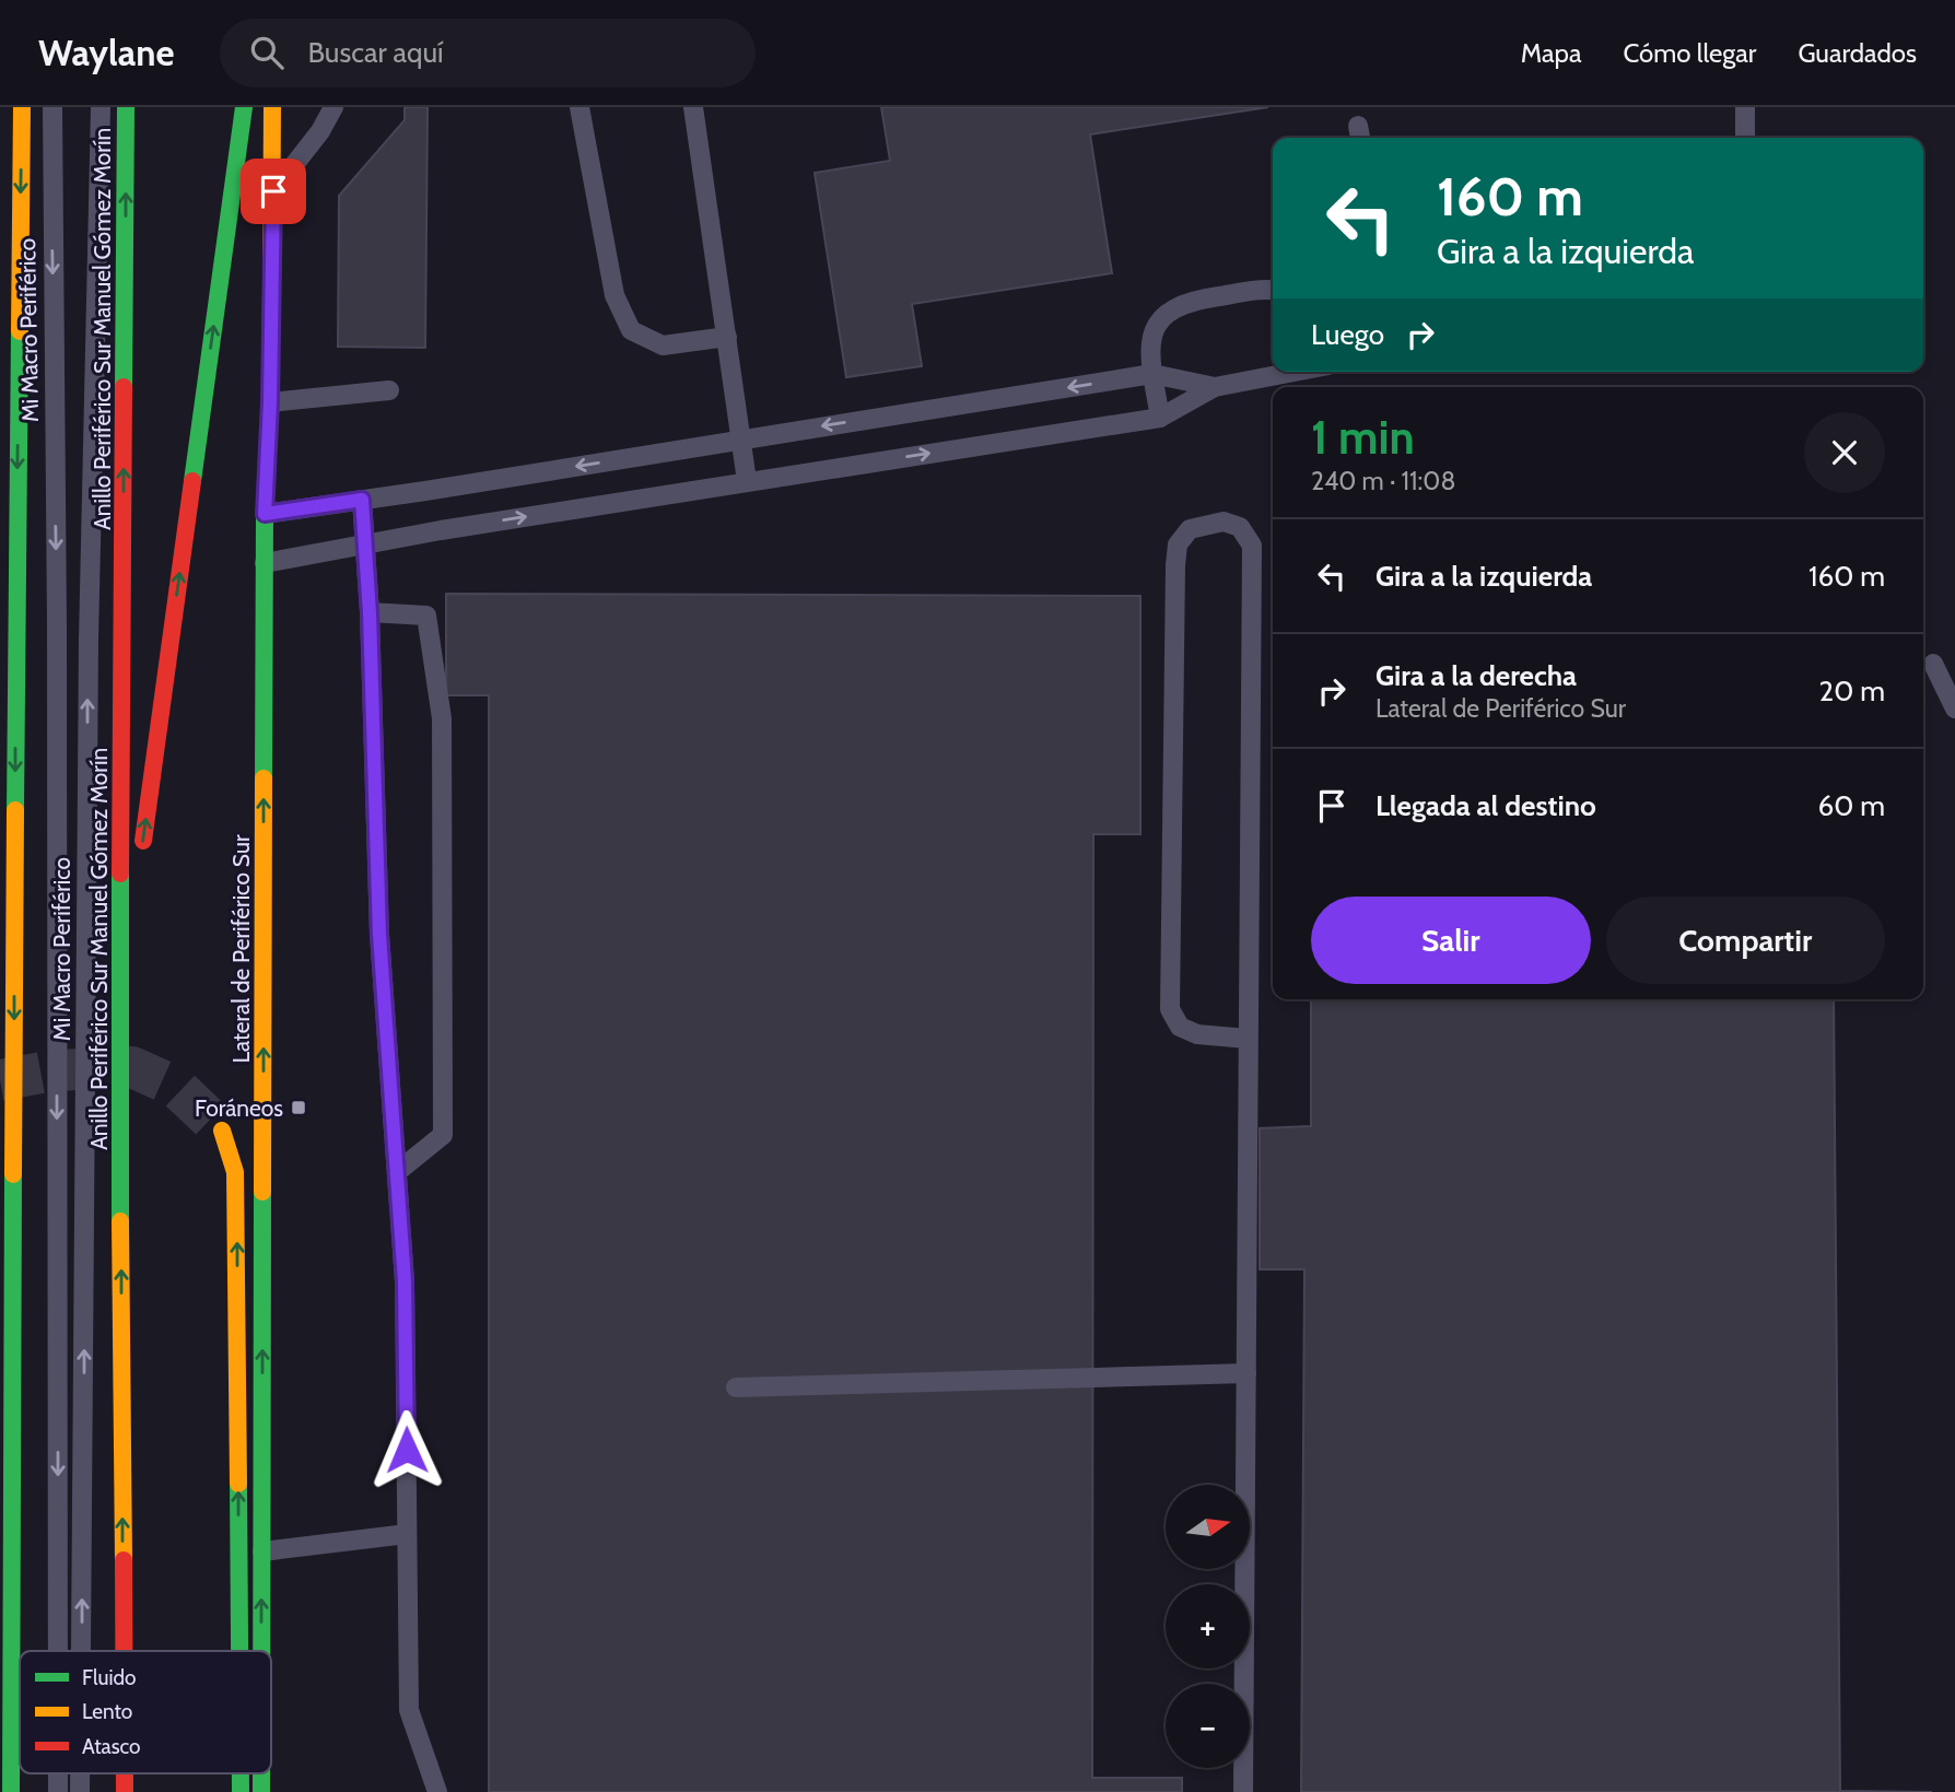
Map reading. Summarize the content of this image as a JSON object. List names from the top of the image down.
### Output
{
  "streets": {
    "main road": ["Anillo Periférico Sur Manuel Gómez Morín", "Lateral de Periférico Sur"],
    "lane": ["Mi Macro Periférico"]
  },
  "places": {
    "transit": ["Foráneos"]
  },
  "legend": ["Fluido", "Lento", "Atasco"],
  "north": "right",
  "page": {
    "header": "Waylane",
    "search": "Buscar aquí",
    "nav": ["Mapa", "Cómo llegar", "Guardados"],
    "turn": ["160 m", "Gira a la izquierda"],
    "then": "Luego",
    "heading": ["1 min", "240 m · 11:08"],
    "list": [
      {
        "name": "Gira a la izquierda",
        "value": "160 m"
      },
      {
        "name": "Gira a la derecha",
        "note": "Lateral de Periférico Sur",
        "value": "20 m"
      },
      {
        "name": "Llegada al destino",
        "value": "60 m"
      }
    ],
    "buttons": ["Salir", "Compartir"],
    "map_buttons": ["+", "−"]
  }
}
